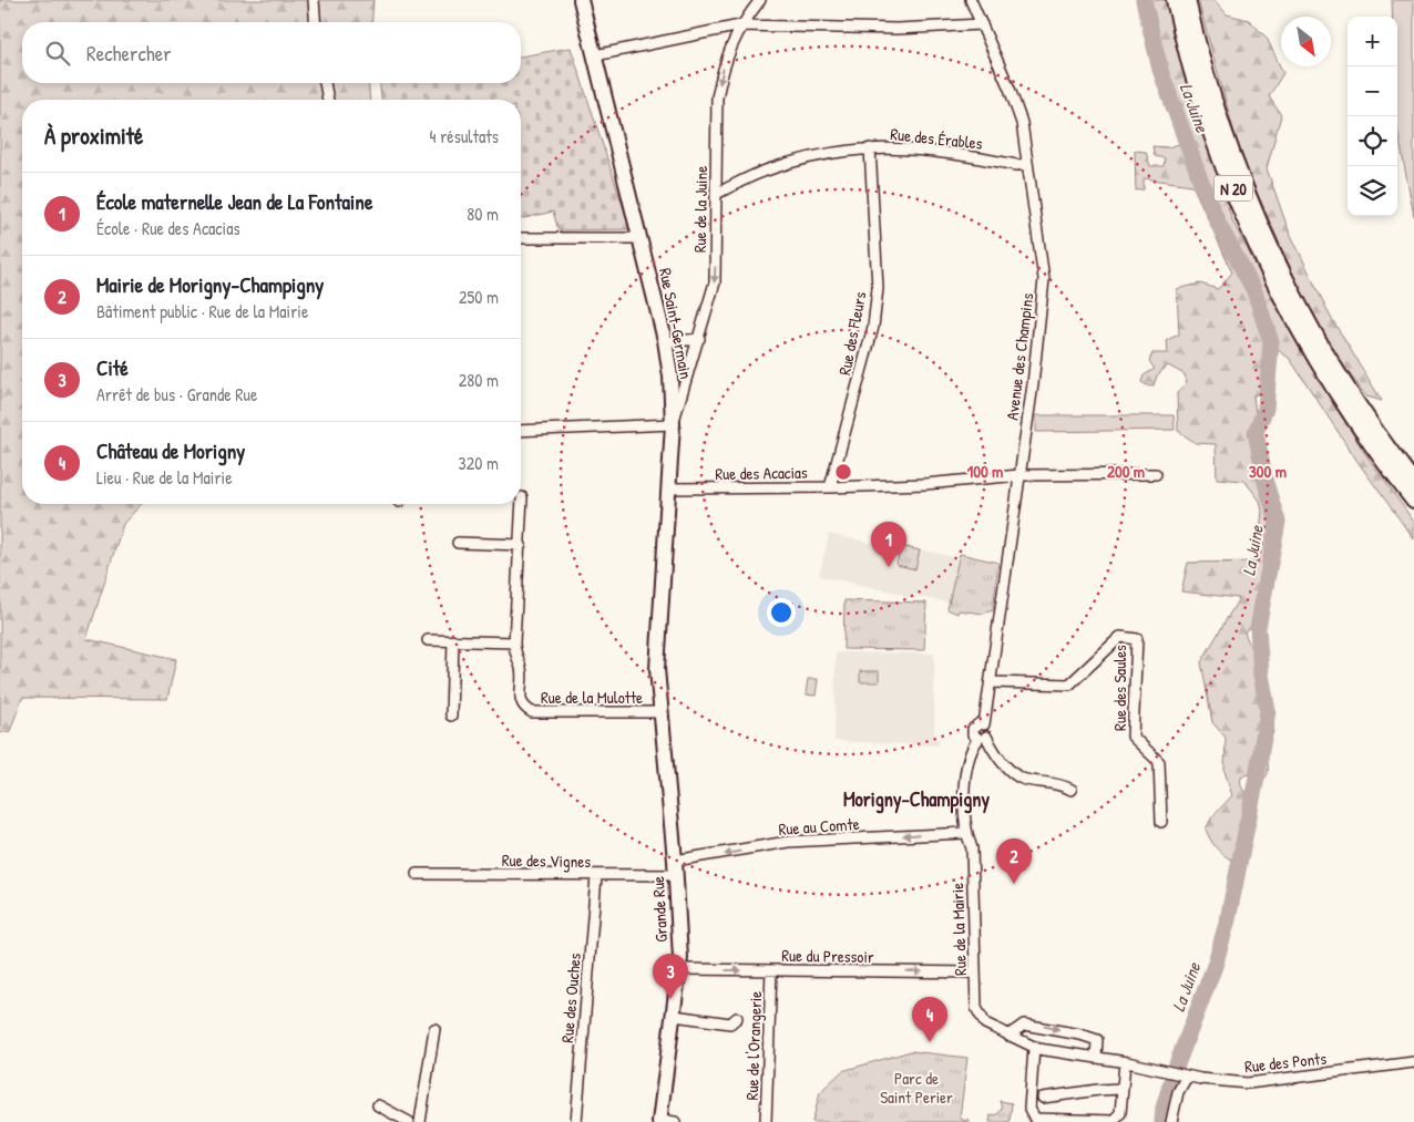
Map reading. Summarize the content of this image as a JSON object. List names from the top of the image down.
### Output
{
  "streets": {
    "main road": ["N 20", "Rue Saint-Germain", "Grande Rue"],
    "street": [
      "Rue des Érables",
      "Rue de la Juine",
      "Rue des Fleurs",
      "Avenue des Champins",
      "Rue des Acacias",
      "Rue des Saules",
      "Rue de la Mulotte",
      "Rue au Comte",
      "Rue des Vignes",
      "Rue de la Mairie",
      "Rue du Pressoir",
      "Rue des Ouches",
      "Rue de l'Orangerie",
      "Rue des Ponts"
    ]
  },
  "crossings": [
    ["Rue des Érables", "Rue de la Juine"],
    ["Rue des Érables", "Rue des Fleurs"],
    ["Rue des Érables", "Avenue des Champins"],
    ["Rue de la Juine", "Rue Saint-Germain"],
    ["Rue Saint-Germain", "Rue des Acacias"],
    ["Rue Saint-Germain", "Rue de la Mulotte"],
    ["Rue Saint-Germain", "Grande Rue"],
    ["Rue des Fleurs", "Rue des Acacias"],
    ["Avenue des Champins", "Rue des Acacias"],
    ["Avenue des Champins", "Rue des Saules"],
    ["Rue au Comte", "Grande Rue"],
    ["Rue au Comte", "Rue de la Mairie"],
    ["Rue des Vignes", "Grande Rue"],
    ["Rue des Vignes", "Rue des Ouches"],
    ["Grande Rue", "Rue du Pressoir"],
    ["Rue de la Mairie", "Rue du Pressoir"],
    ["Rue de la Mairie", "Rue des Ponts"],
    ["Rue du Pressoir", "Rue de l'Orangerie"]
  ],
  "one_way": ["Rue de la Juine", "Rue au Comte", "Rue du Pressoir"],
  "districts": ["Morigny-Champigny"],
  "water": ["La Juine"],
  "parks": ["Parc de Saint Perier"],
  "north": "bottom right",
  "page": {
    "map_buttons": ["+", "−"],
    "search": "Rechercher",
    "heading": ["À proximité", "4 résultats"],
    "list": [
      {
        "mark": "1",
        "name": "École maternelle Jean de La Fontaine",
        "note": "École · Rue des Acacias",
        "value": "80 m"
      },
      {
        "mark": "2",
        "name": "Mairie de Morigny-Champigny",
        "note": "Bâtiment public · Rue de la Mairie",
        "value": "250 m"
      },
      {
        "mark": "3",
        "name": "Cité",
        "note": "Arrêt de bus · Grande Rue",
        "value": "280 m"
      },
      {
        "mark": "4",
        "name": "Château de Morigny",
        "note": "Lieu · Rue de la Mairie",
        "value": "320 m"
      }
    ],
    "pins": [
      "1",
      "2",
      "3",
      "4"
    ]
  },
  "rings": ["100 m", "200 m", "300 m"]
}
